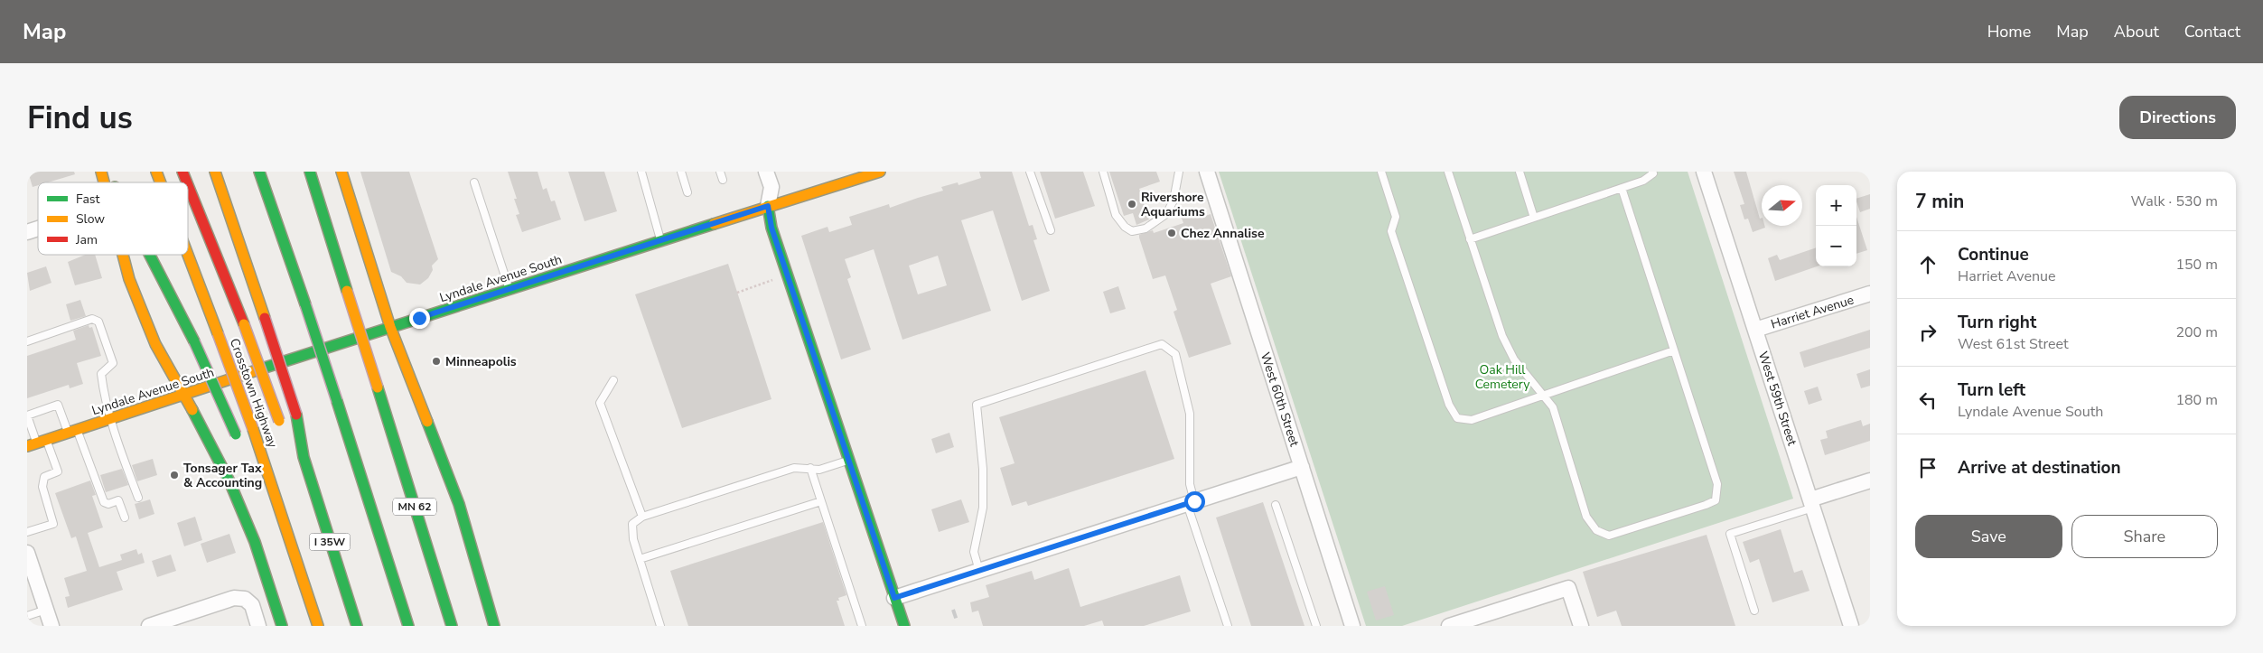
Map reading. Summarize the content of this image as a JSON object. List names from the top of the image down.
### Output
{
  "streets": {
    "main road": [
      "Lyndale Avenue South",
      "Crosstown Highway",
      "MN 62",
      "I 35W"
    ],
    "street": ["Harriet Avenue", "West 59th Street", "West 60th Street"]
  },
  "crossings": [
    ["Harriet Avenue", "West 59th Street"]
  ],
  "parks": ["Oak Hill Cemetery"],
  "places": [
    "Rivershore Aquariums",
    "Chez Annalise",
    "Minneapolis",
    "Tonsager Tax & Accounting"
  ],
  "legend": ["Fast", "Slow", "Jam"],
  "north": "right",
  "page": {
    "header": "Map",
    "nav": [
      "Home",
      "Map",
      "About",
      "Contact"
    ],
    "buttons": [
      "Directions",
      ["Save", "Share"]
    ],
    "title": "Find us",
    "heading": ["7 min", "Walk · 530 m"],
    "map_buttons": ["+", "−"],
    "list": [
      ["Continue", "Harriet Avenue", "150 m"],
      ["Turn right", "West 61st Street", "200 m"],
      ["Turn left", "Lyndale Avenue South", "180 m"],
      "Arrive at destination"
    ]
  }
}
